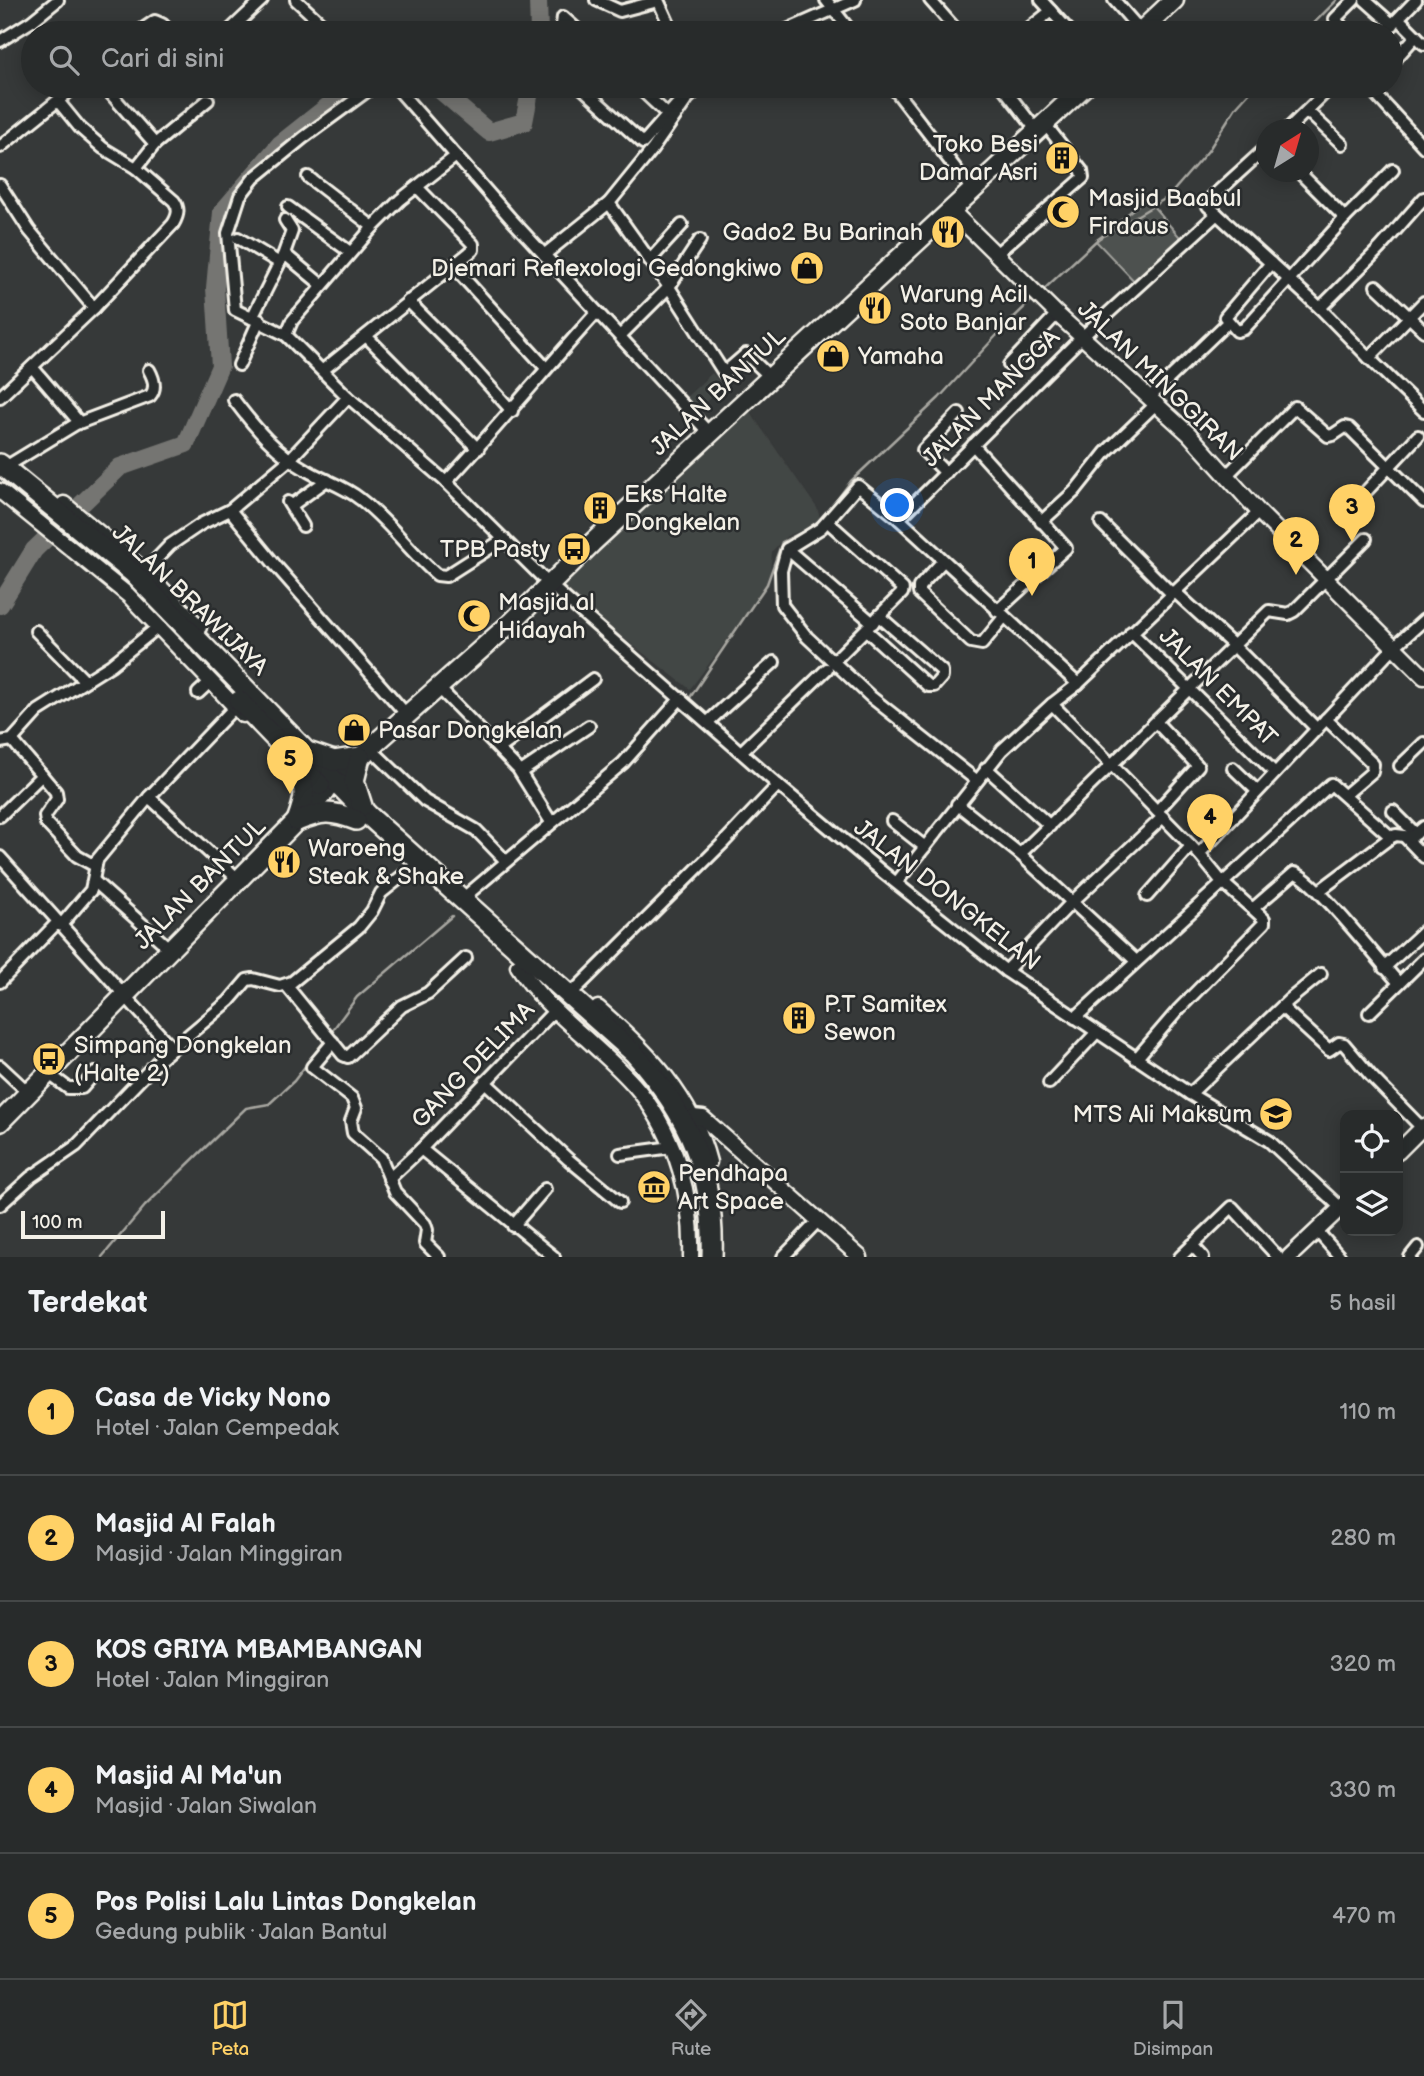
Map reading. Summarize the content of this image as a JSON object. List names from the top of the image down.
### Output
{
  "streets": {
    "highway": ["JALAN BRAWIJAYA"],
    "main road": ["JALAN BANTUL"],
    "street": [
      "JALAN MINGGIRAN",
      "JALAN MANGGA",
      "JALAN EMPAT",
      "JALAN DONGKELAN",
      "GANG DELIMA"
    ]
  },
  "crossings": [
    ["JALAN MINGGIRAN", "JALAN BANTUL"],
    ["JALAN MINGGIRAN", "JALAN MANGGA"],
    ["JALAN BANTUL", "JALAN BRAWIJAYA"],
    ["JALAN BANTUL", "JALAN DONGKELAN"]
  ],
  "places": {
    "building": ["Toko Besi Damar Asri", "Eks Halte Dongkelan", "P.T Samitex Sewon"],
    "mosque": ["Masjid Baabul Firdaus", "Masjid al Hidayah"],
    "restaurant": ["Gado2 Bu Barinah", "Warung Acil Soto Banjar", "Waroeng Steak & Shake"],
    "shop": ["Djemari Reflexologi Gedongkiwo", "Yamaha", "Pasar Dongkelan"],
    "bus stop": ["TPB Pasty", "Simpang Dongkelan (Halte 2)"],
    "school or university": ["MTS Ali Maksum"],
    "museum": ["Pendhapa Art Space"]
  },
  "scale_bar": "100 m",
  "north": "top right",
  "page": {
    "search": "Cari di sini",
    "pins": [
      "3",
      "2",
      "1",
      "5",
      "4"
    ],
    "scale": "100 m",
    "heading": ["Terdekat", "5 hasil"],
    "list": [
      {
        "mark": "1",
        "name": "Casa de Vicky Nono",
        "note": "Hotel · Jalan Cempedak",
        "value": "110 m"
      },
      {
        "mark": "2",
        "name": "Masjid Al Falah",
        "note": "Masjid · Jalan Minggiran",
        "value": "280 m"
      },
      {
        "mark": "3",
        "name": "KOS GRIYA MBAMBANGAN",
        "note": "Hotel · Jalan Minggiran",
        "value": "320 m"
      },
      {
        "mark": "4",
        "name": "Masjid Al Ma'un",
        "note": "Masjid · Jalan Siwalan",
        "value": "330 m"
      },
      {
        "mark": "5",
        "name": "Pos Polisi Lalu Lintas Dongkelan",
        "note": "Gedung publik · Jalan Bantul",
        "value": "470 m"
      }
    ],
    "nav": ["Peta", "Rute", "Disimpan"]
  }
}
